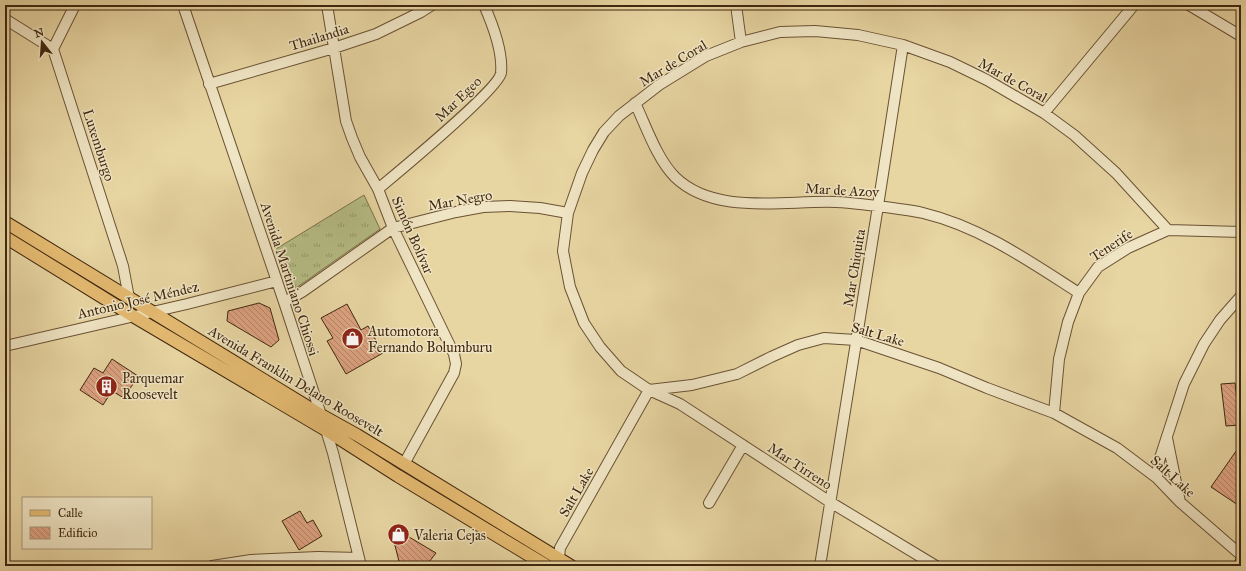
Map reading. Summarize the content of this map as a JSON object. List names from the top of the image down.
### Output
{
  "streets": {
    "main road": ["Avenida Franklin Delano Roosevelt"],
    "street": [
      "Thailandia",
      "Mar de Coral",
      "Mar Egeo",
      "Luxemburgo",
      "Mar de Azov",
      "Mar Negro",
      "Simón Bolívar",
      "Tenerife",
      "Mar Chiquita",
      "Avenida Martiniano Chiossi",
      "Antonio José Méndez",
      "Salt Lake",
      "Mar Tirreno"
    ]
  },
  "crossings": [
    ["Thailandia", "Simón Bolívar"],
    ["Thailandia", "Avenida Martiniano Chiossi"],
    ["Mar de Coral", "Mar de Azov"],
    ["Mar de Coral", "Mar Negro"],
    ["Mar de Coral", "Tenerife"],
    ["Mar de Coral", "Mar Chiquita"],
    ["Mar de Coral", "Salt Lake"],
    ["Mar de Coral", "Mar Tirreno"],
    ["Mar Egeo", "Simón Bolívar"],
    ["Luxemburgo", "Avenida Franklin Delano Roosevelt"],
    ["Mar de Azov", "Tenerife"],
    ["Mar de Azov", "Mar Chiquita"],
    ["Mar Negro", "Simón Bolívar"],
    ["Mar Negro", "Avenida Martiniano Chiossi"],
    ["Simón Bolívar", "Avenida Franklin Delano Roosevelt"],
    ["Tenerife", "Salt Lake"],
    ["Mar Chiquita", "Salt Lake"],
    ["Mar Chiquita", "Mar Tirreno"],
    ["Avenida Martiniano Chiossi", "Antonio José Méndez"],
    ["Avenida Martiniano Chiossi", "Avenida Franklin Delano Roosevelt"],
    ["Antonio José Méndez", "Avenida Franklin Delano Roosevelt"],
    ["Salt Lake", "Avenida Franklin Delano Roosevelt"],
    ["Salt Lake", "Mar Tirreno"]
  ],
  "places": {
    "shop": ["Automotora Fernando Bolumburu", "Valeria Cejas"],
    "building": ["Parquemar Roosevelt"]
  },
  "legend": ["Calle", "Edificio"],
  "north": "top"
}
